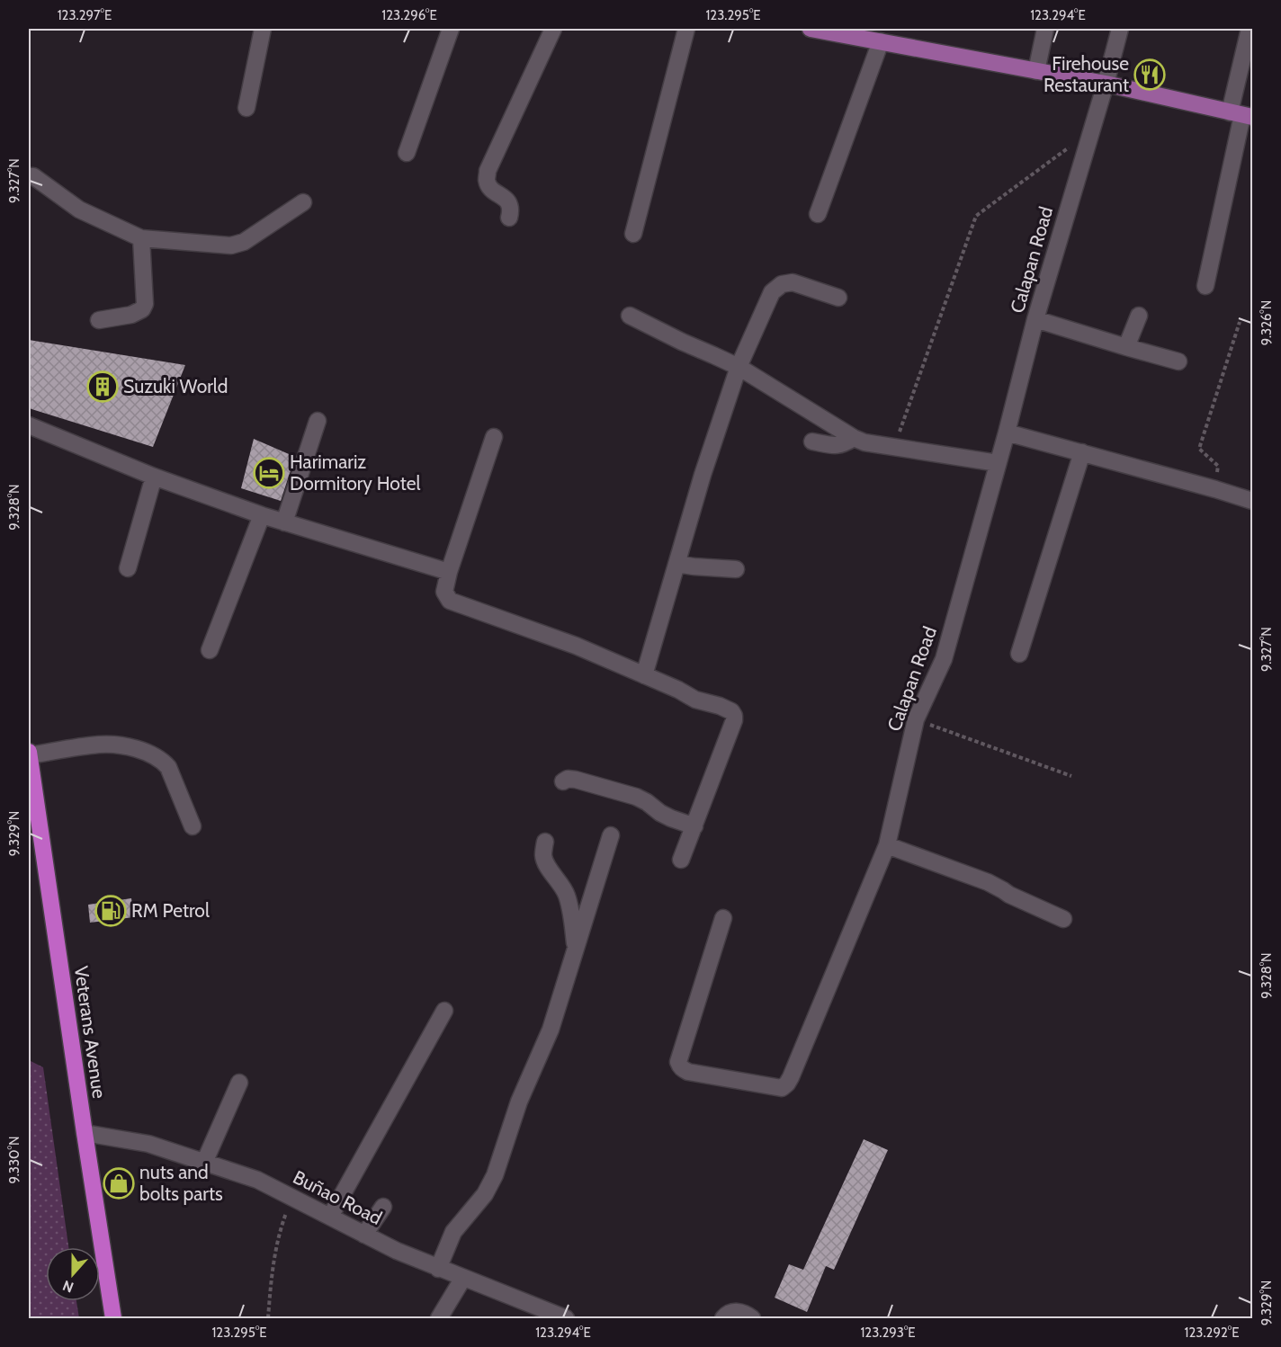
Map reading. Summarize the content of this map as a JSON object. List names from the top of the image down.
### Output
{
  "streets": {
    "highway": ["Veterans Avenue"],
    "street": ["Calapan Road", "Buñao Road"]
  },
  "crossings": [
    ["Veterans Avenue", "Buñao Road"]
  ],
  "places": {
    "restaurant": ["Firehouse Restaurant"],
    "building": ["Suzuki World"],
    "hotel": ["Harimariz Dormitory Hotel"],
    "fuel station": ["RM Petrol"],
    "shop": ["nuts and bolts parts"]
  },
  "north": "bottom",
  "coordinates": [
    "123.297°E",
    "123.296°E",
    "123.295°E",
    "123.294°E",
    "9.327°N",
    "9.326°N",
    "9.328°N",
    "9.329°N",
    "9.330°N",
    "123.293°E",
    "123.292°E"
  ]
}
